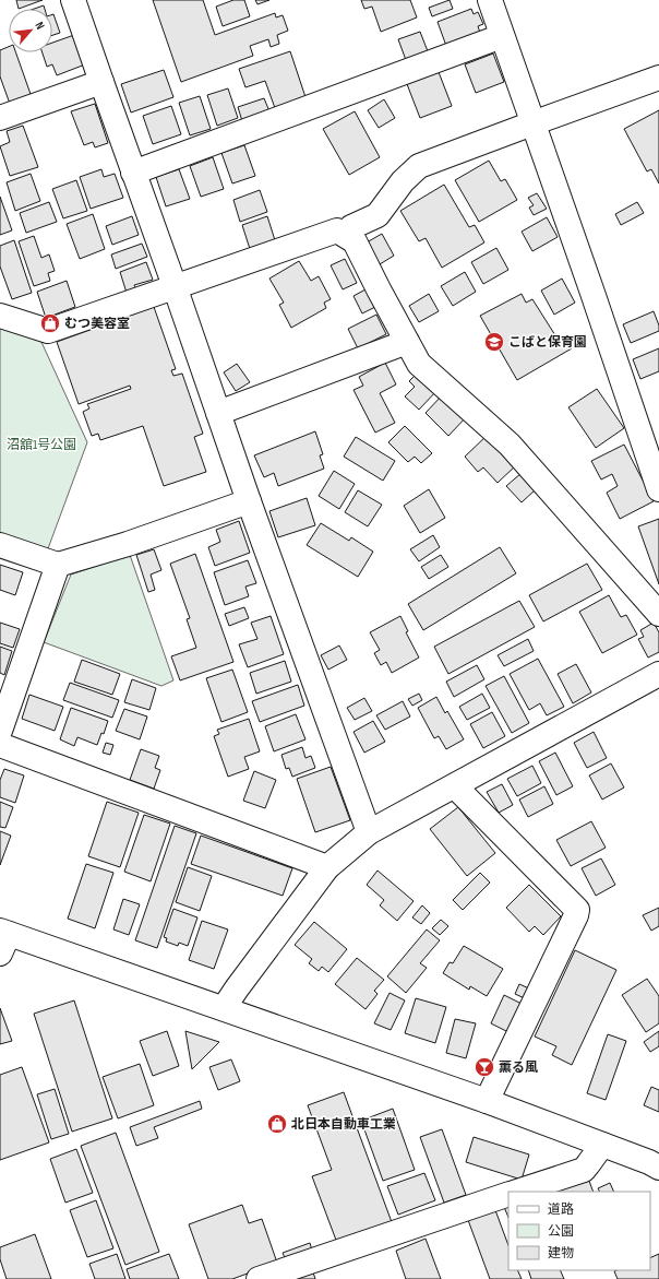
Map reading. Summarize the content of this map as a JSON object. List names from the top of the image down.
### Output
{
  "parks": ["沼舘1号公園"],
  "places": {
    "shop": ["むつ美容室", "北日本自動車工業"],
    "school or university": ["こばと保育園"],
    "bar": ["薫る風"]
  },
  "legend": ["道路", "公園", "建物"],
  "north": "top right"
}
